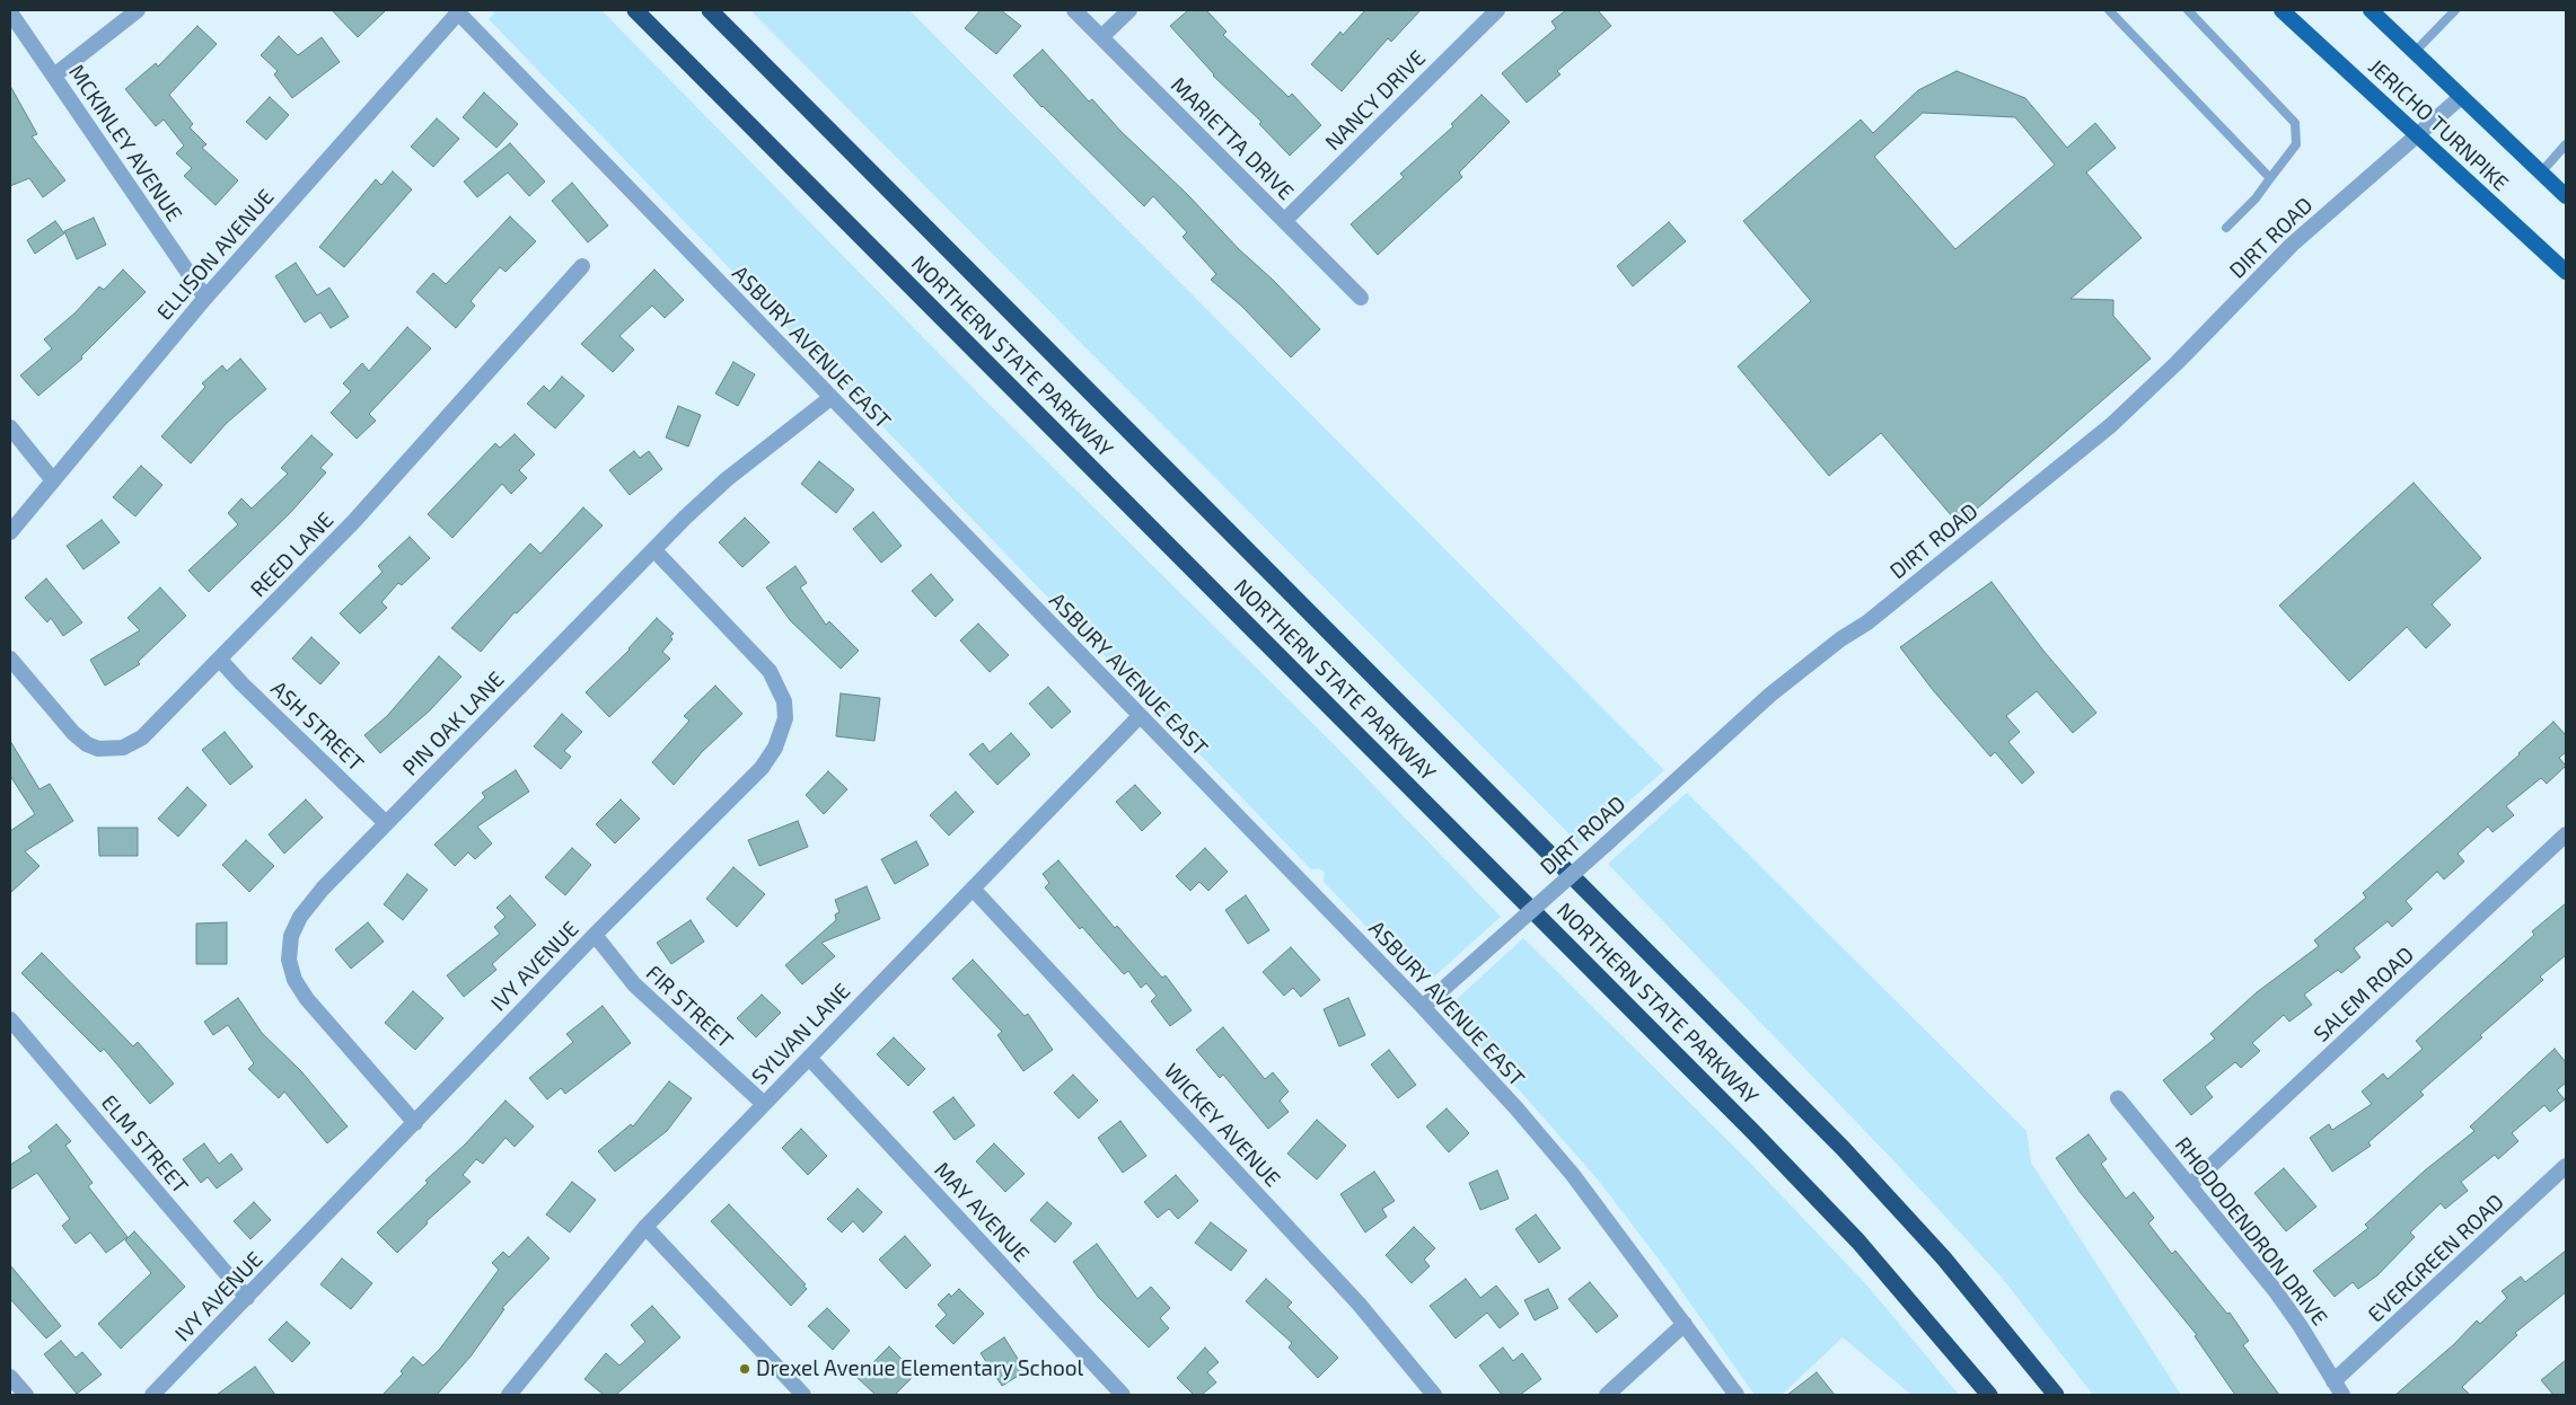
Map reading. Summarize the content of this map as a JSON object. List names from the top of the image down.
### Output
{
  "streets": {
    "highway": ["NORTHERN STATE PARKWAY"],
    "main road": ["JERICHO TURNPIKE"],
    "street": [
      "NANCY DRIVE",
      "MARIETTA DRIVE",
      "MCKINLEY AVENUE",
      "DIRT ROAD",
      "ELLISON AVENUE",
      "ASBURY AVENUE EAST",
      "REED LANE",
      "PIN OAK LANE",
      "ASH STREET",
      "IVY AVENUE",
      "SALEM ROAD",
      "FIR STREET",
      "SYLVAN LANE",
      "WICKEY AVENUE",
      "ELM STREET",
      "MAY AVENUE",
      "RHODODENDRON DRIVE",
      "EVERGREEN ROAD"
    ]
  },
  "crossings": [
    ["NANCY DRIVE", "MARIETTA DRIVE"],
    ["JERICHO TURNPIKE", "DIRT ROAD"],
    ["MCKINLEY AVENUE", "ELLISON AVENUE"],
    ["DIRT ROAD", "ASBURY AVENUE EAST"],
    ["ELLISON AVENUE", "ASBURY AVENUE EAST"],
    ["ASBURY AVENUE EAST", "PIN OAK LANE"],
    ["ASBURY AVENUE EAST", "SYLVAN LANE"],
    ["REED LANE", "ASH STREET"],
    ["PIN OAK LANE", "ASH STREET"],
    ["PIN OAK LANE", "IVY AVENUE"],
    ["IVY AVENUE", "FIR STREET"],
    ["IVY AVENUE", "ELM STREET"],
    ["SALEM ROAD", "RHODODENDRON DRIVE"],
    ["FIR STREET", "SYLVAN LANE"],
    ["SYLVAN LANE", "WICKEY AVENUE"],
    ["SYLVAN LANE", "MAY AVENUE"],
    ["RHODODENDRON DRIVE", "EVERGREEN ROAD"]
  ],
  "places": ["Drexel Avenue Elementary School"]
}
